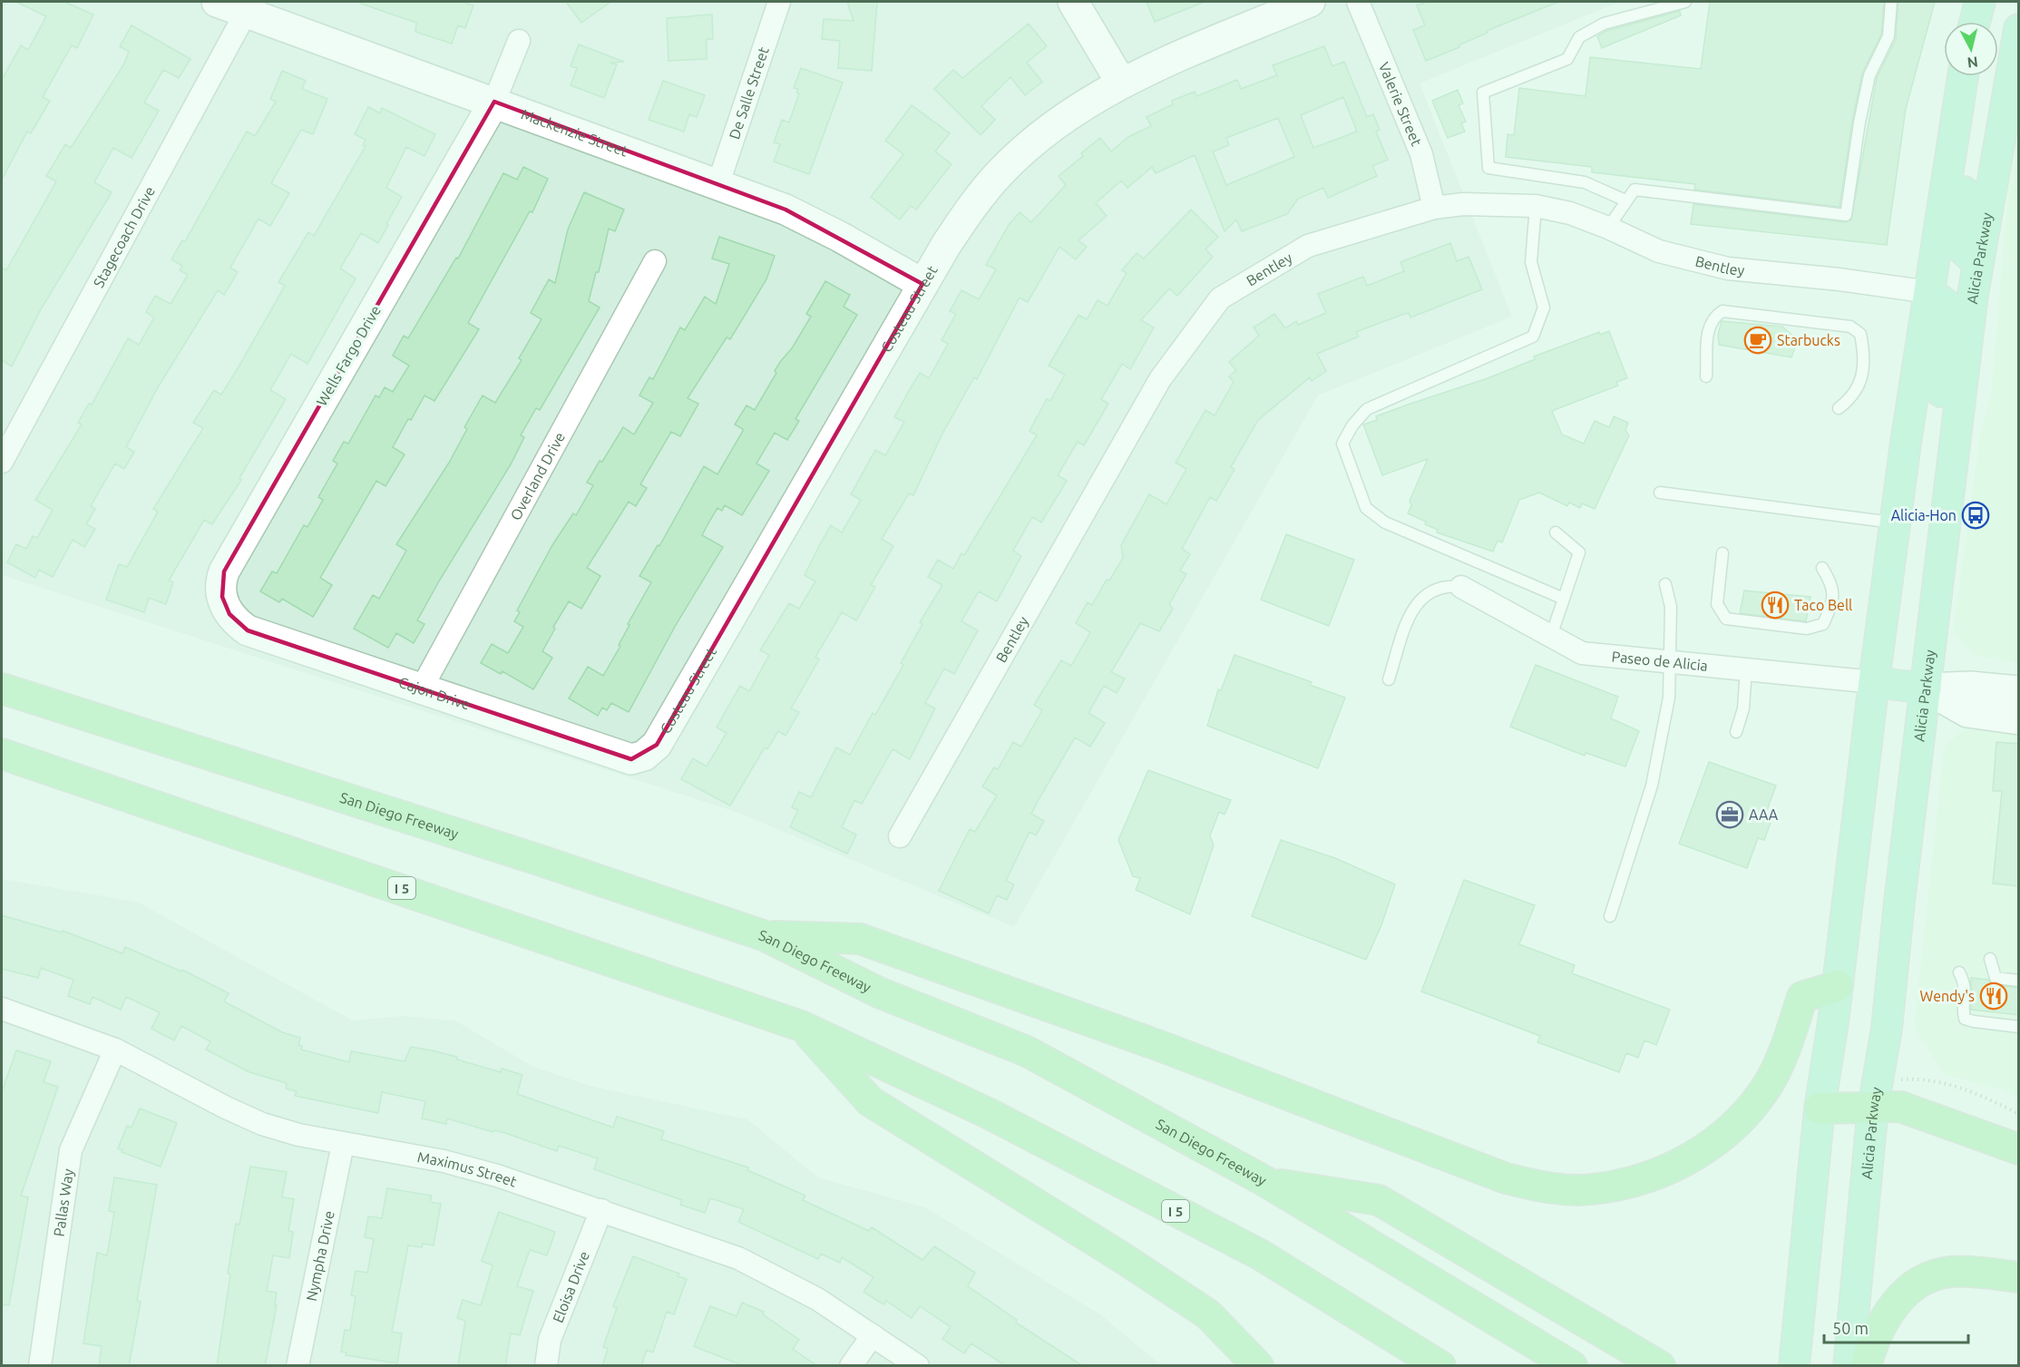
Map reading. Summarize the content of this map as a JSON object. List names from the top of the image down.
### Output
{
  "streets": {
    "highway": ["San Diego Freeway", "I 5"],
    "main road": ["Alicia Parkway"],
    "street": [
      "De Salle Street",
      "Valerie Street",
      "Mackenzie Street",
      "Stagecoach Drive",
      "Bentley",
      "Costeau Street",
      "Wells Fargo Drive",
      "Overland Drive",
      "Paseo de Alicia",
      "Cajon Drive",
      "Maximus Street",
      "Pallas Way",
      "Nympha Drive",
      "Eloisa Drive"
    ]
  },
  "crossings": [
    ["De Salle Street", "Mackenzie Street"],
    ["Valerie Street", "Bentley"],
    ["Mackenzie Street", "Stagecoach Drive"],
    ["Mackenzie Street", "Costeau Street"],
    ["Mackenzie Street", "Wells Fargo Drive"],
    ["Costeau Street", "Cajon Drive"],
    ["Wells Fargo Drive", "Cajon Drive"],
    ["Overland Drive", "Cajon Drive"],
    ["Maximus Street", "Pallas Way"],
    ["Maximus Street", "Nympha Drive"],
    ["Maximus Street", "Eloisa Drive"]
  ],
  "places": {
    "cafe": ["Starbucks"],
    "bus stop": ["Alicia-Hon"],
    "restaurant": ["Taco Bell", "Wendy's"],
    "office": ["AAA"]
  },
  "scale_bar": "50 m",
  "north": "bottom"
}
